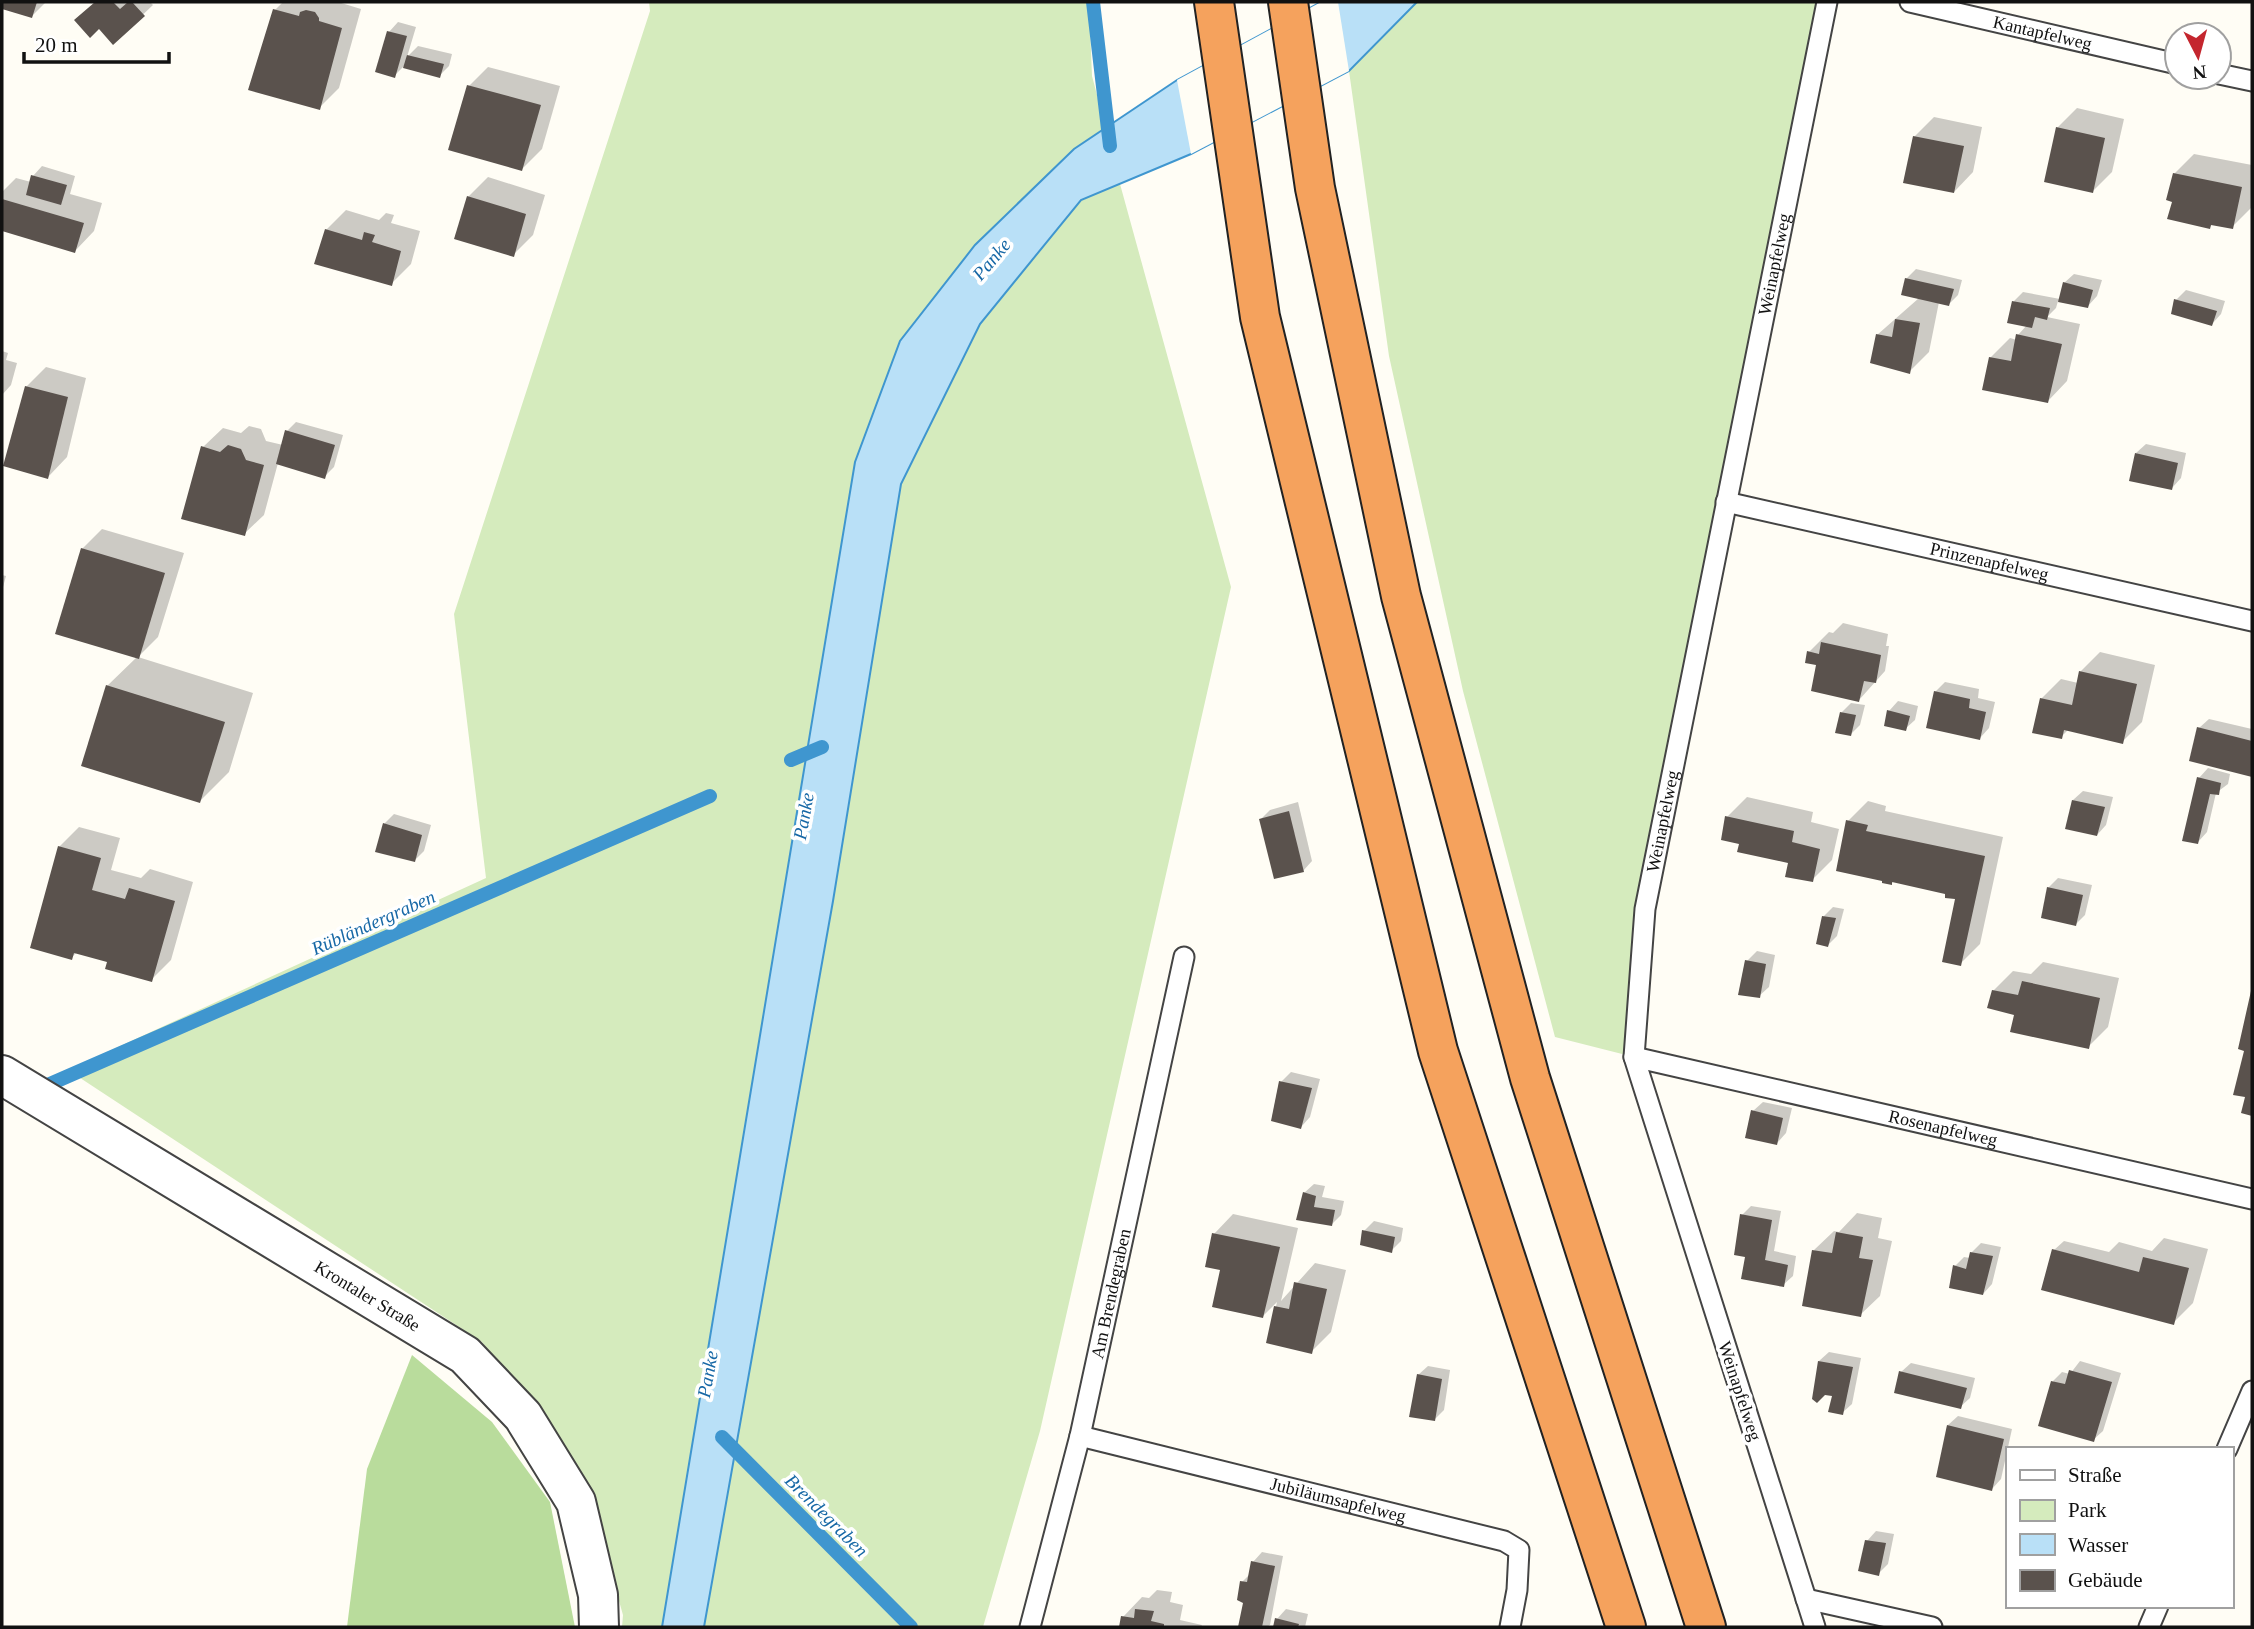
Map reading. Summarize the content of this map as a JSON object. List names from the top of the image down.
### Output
{
  "streets": {
    "street": ["Krontaler Straße"],
    "lane": [
      "Kantapfelweg",
      "Weinapfelweg",
      "Prinzenapfelweg",
      "Rosenapfelweg",
      "Am Brendegraben",
      "Jubiläumsapfelweg"
    ]
  },
  "crossings": [
    ["Weinapfelweg", "Prinzenapfelweg"],
    ["Weinapfelweg", "Rosenapfelweg"],
    ["Am Brendegraben", "Jubiläumsapfelweg"]
  ],
  "water": ["Panke", "Rübländergraben", "Brendegraben"],
  "legend": [
    "Straße",
    "Park",
    "Wasser",
    "Gebäude"
  ],
  "scale_bar": "20 m",
  "north": "bottom"
}
